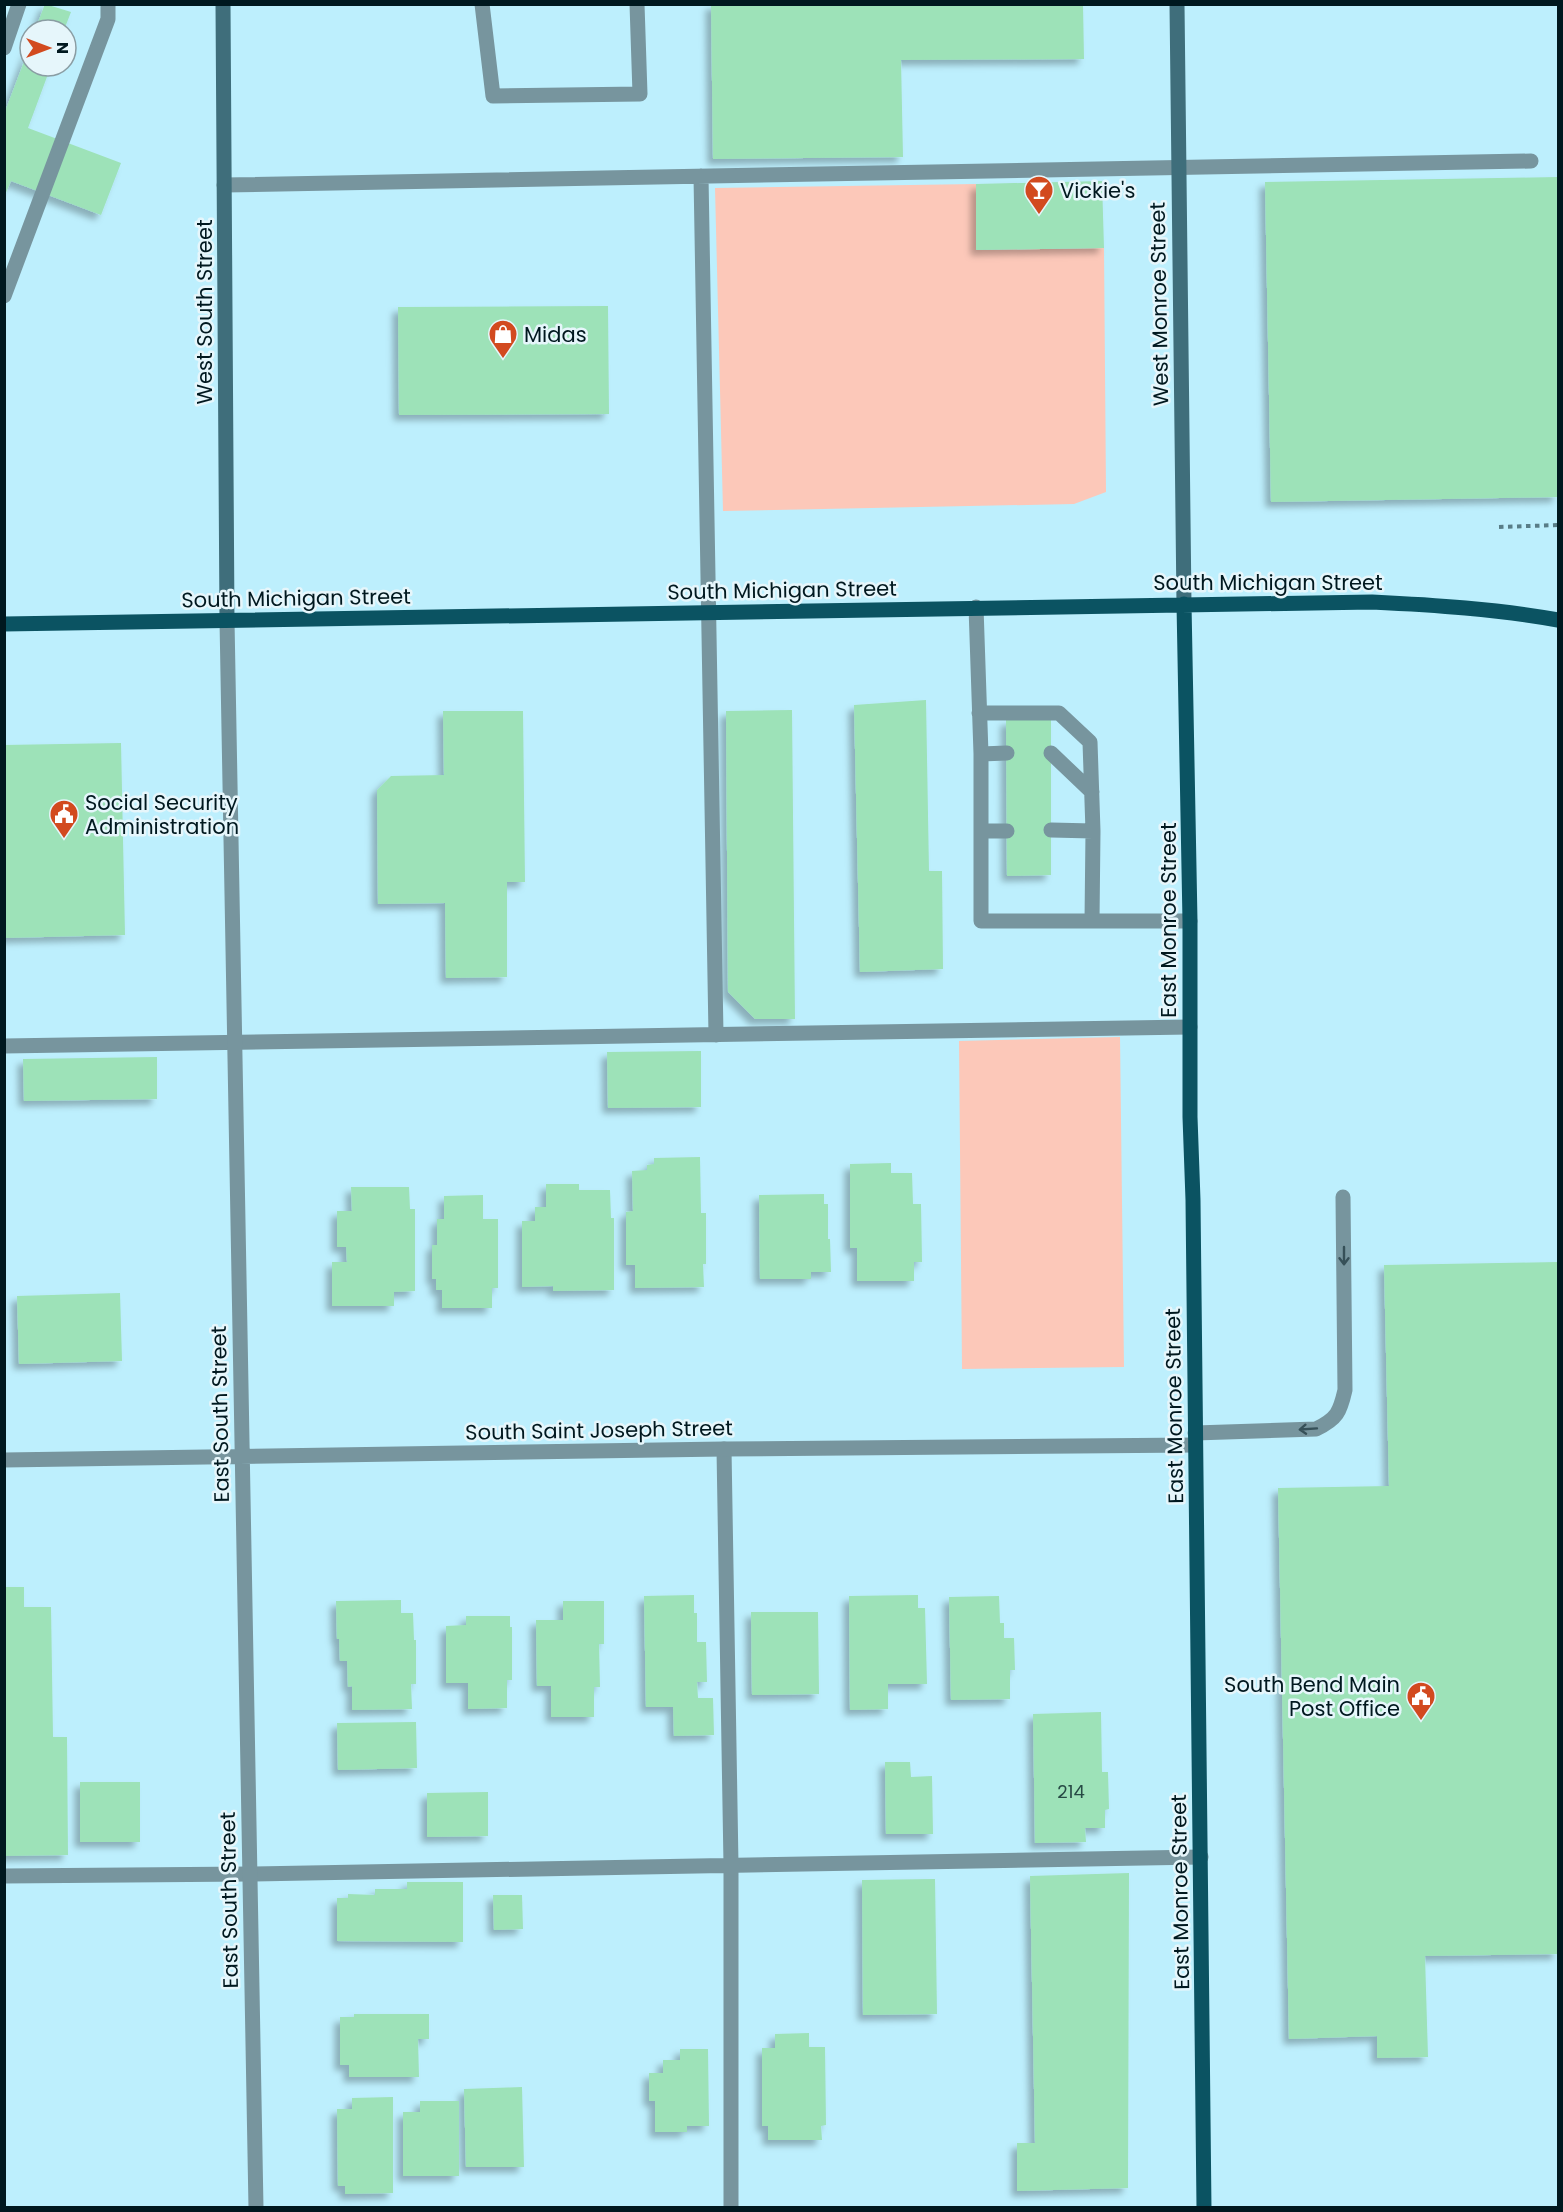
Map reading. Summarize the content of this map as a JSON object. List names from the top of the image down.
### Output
{
  "streets": {
    "main road": ["South Michigan Street", "East Monroe Street"],
    "street": [
      "West Monroe Street",
      "West South Street",
      "East South Street",
      "South Saint Joseph Street"
    ]
  },
  "crossings": [
    ["West Monroe Street", "South Michigan Street"],
    ["West Monroe Street", "East Monroe Street"],
    ["West South Street", "South Michigan Street"],
    ["West South Street", "East South Street"],
    ["South Michigan Street", "East Monroe Street"],
    ["South Michigan Street", "East South Street"],
    ["East Monroe Street", "South Saint Joseph Street"],
    ["East South Street", "South Saint Joseph Street"]
  ],
  "places": {
    "bar": ["Vickie's"],
    "shop": ["Midas"],
    "public building": ["Social Security Administration", "South Bend Main Post Office"]
  },
  "house_numbers": ["214"],
  "north": "right"
}
